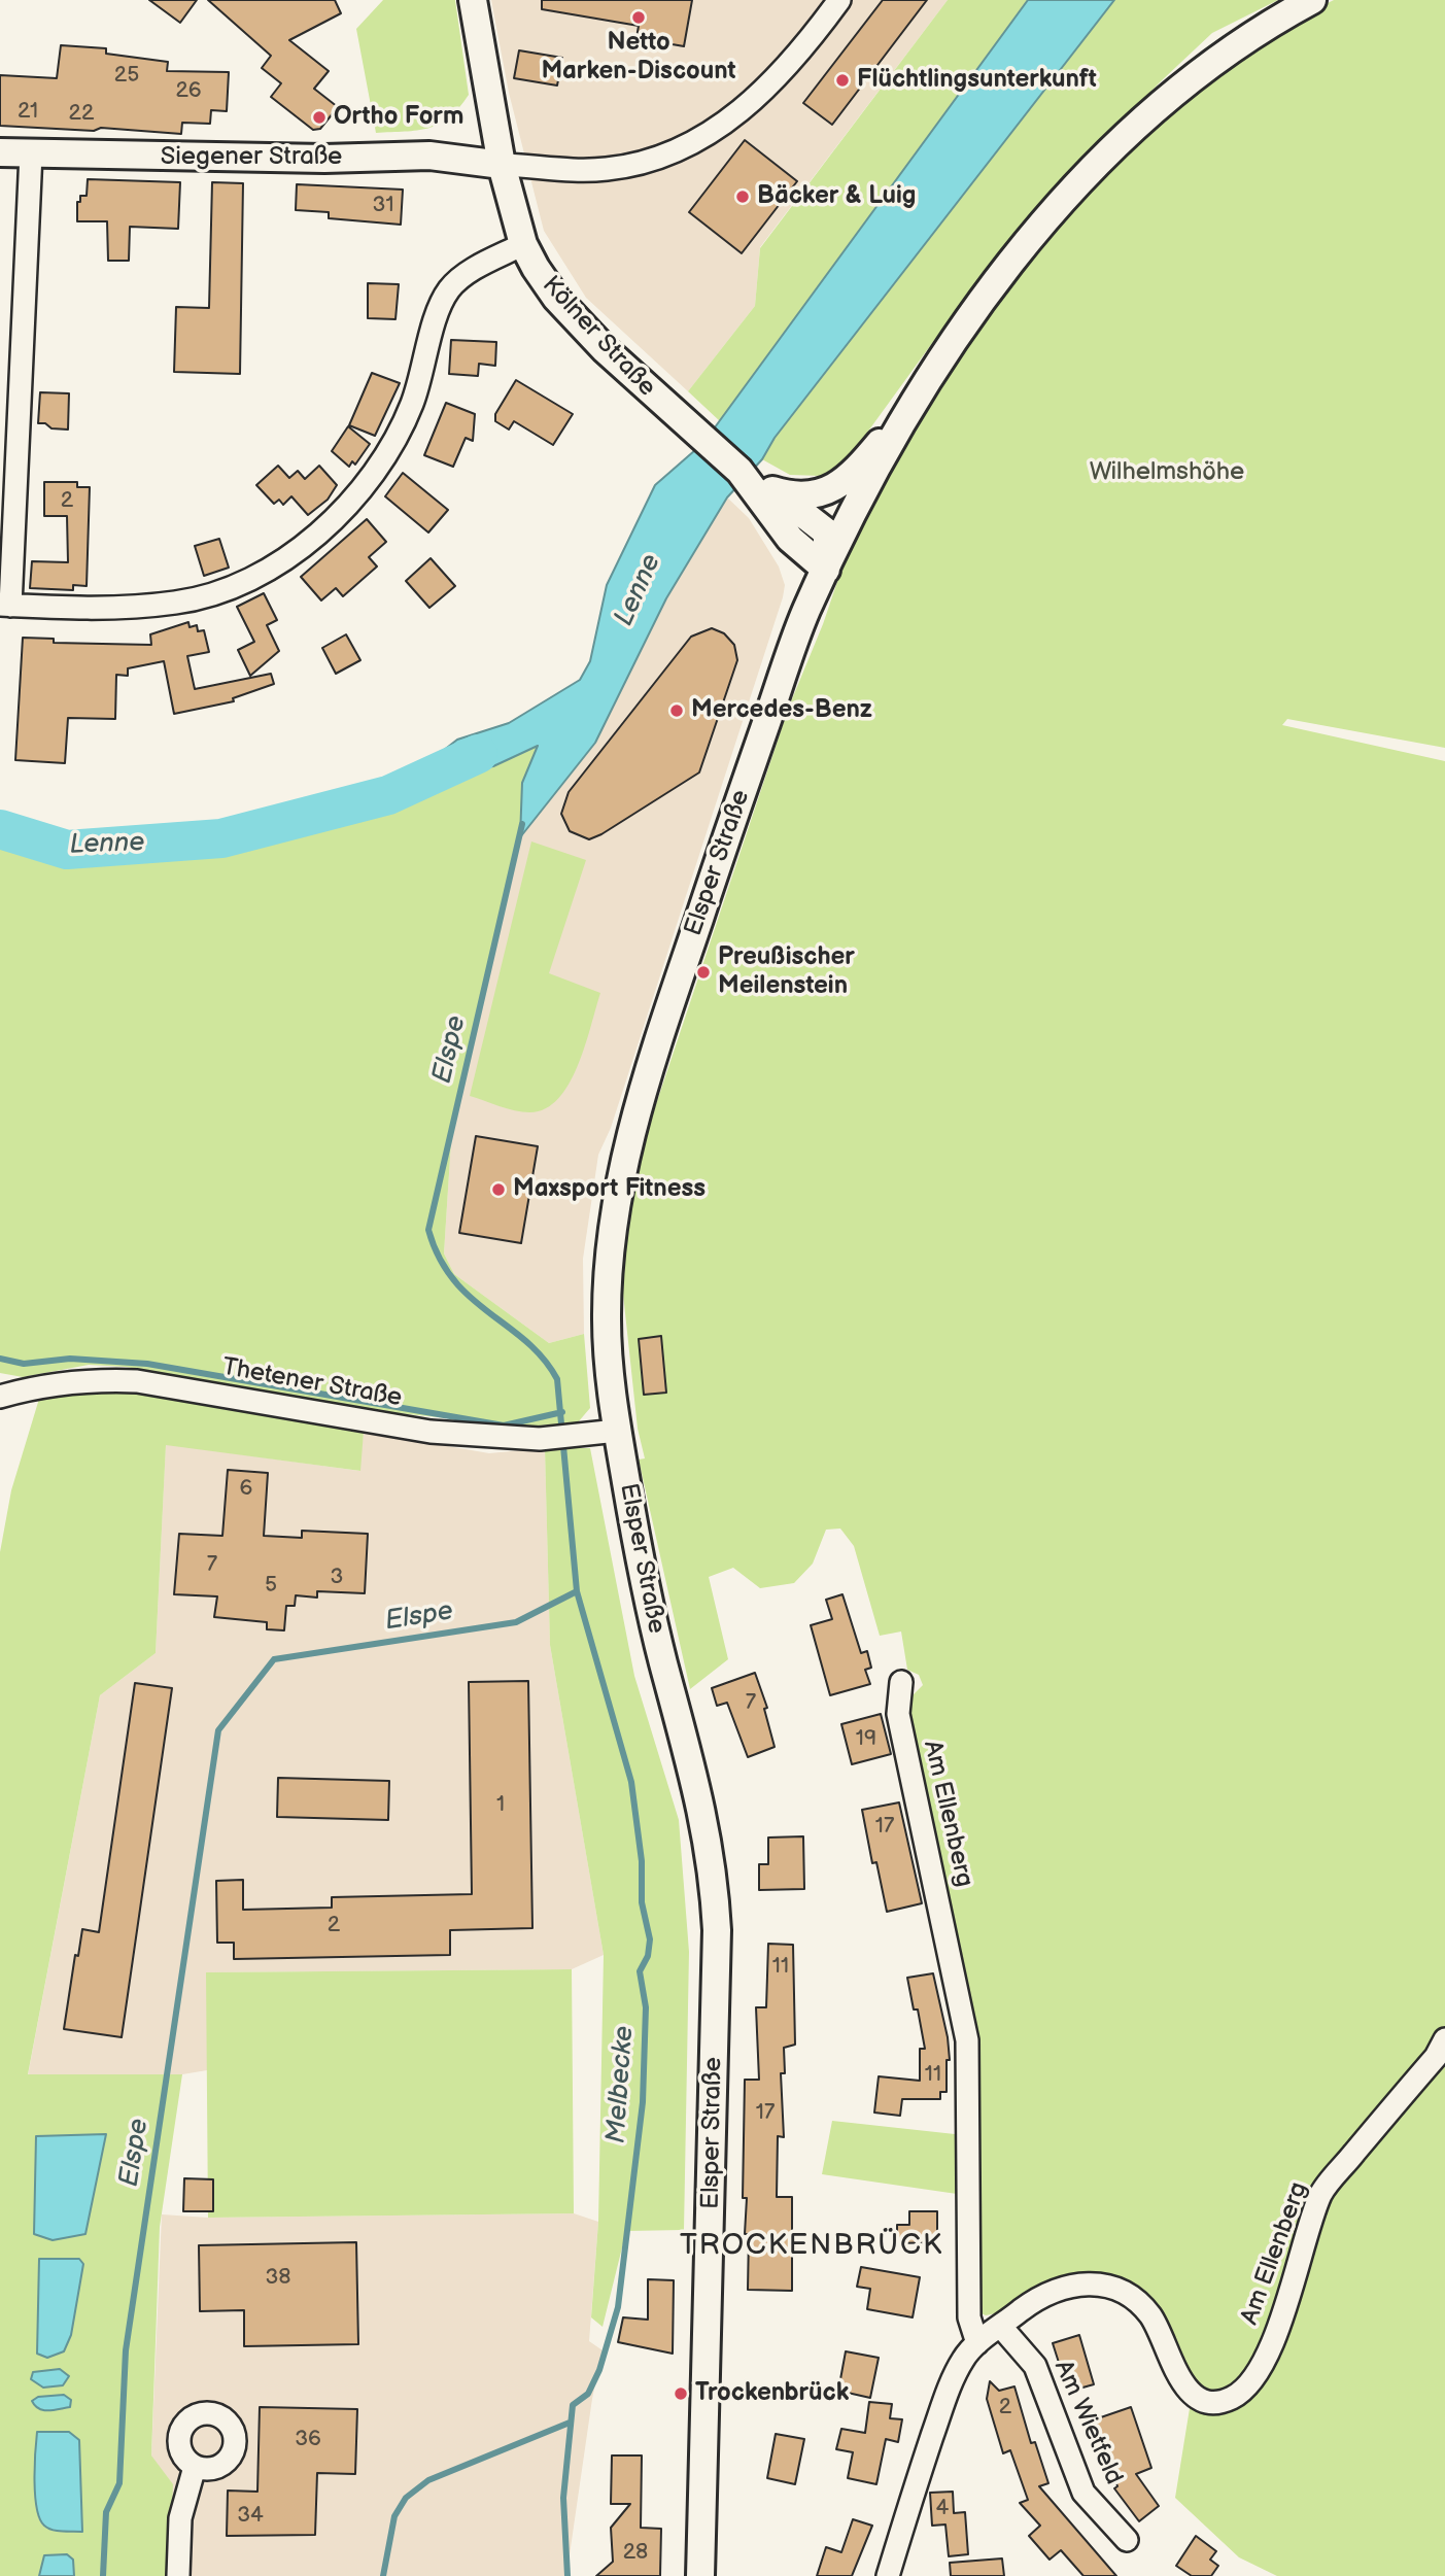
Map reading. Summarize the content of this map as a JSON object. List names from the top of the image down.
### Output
{
  "streets": {
    "main road": ["Siegener Straße", "Kölner Straße", "Elsper Straße"],
    "street": ["Thetener Straße", "Am Ellenberg", "Am Wietfeld"]
  },
  "crossings": [
    ["Siegener Straße", "Kölner Straße"],
    ["Kölner Straße", "Elsper Straße"],
    ["Elsper Straße", "Thetener Straße"],
    ["Am Ellenberg", "Am Wietfeld"]
  ],
  "districts": ["TROCKENBRÜCK"],
  "water": ["Lenne", "Elspe", "Melbecke"],
  "parks": ["Wilhelmshöhe"],
  "places": [
    "Netto Marken-Discount",
    "Flüchtlingsunterkunft",
    "Ortho Form",
    "Bäcker & Luig",
    "Mercedes-Benz",
    "Preußischer Meilenstein",
    "Maxsport Fitness",
    "Trockenbrück"
  ],
  "house_numbers": [
    "25",
    "26",
    "21",
    "22",
    "31",
    "2",
    "6",
    "7",
    "3",
    "5",
    "7",
    "19",
    "1",
    "17",
    "2",
    "11",
    "11",
    "17",
    "38",
    "2",
    "36",
    "4",
    "34",
    "28"
  ]
}
